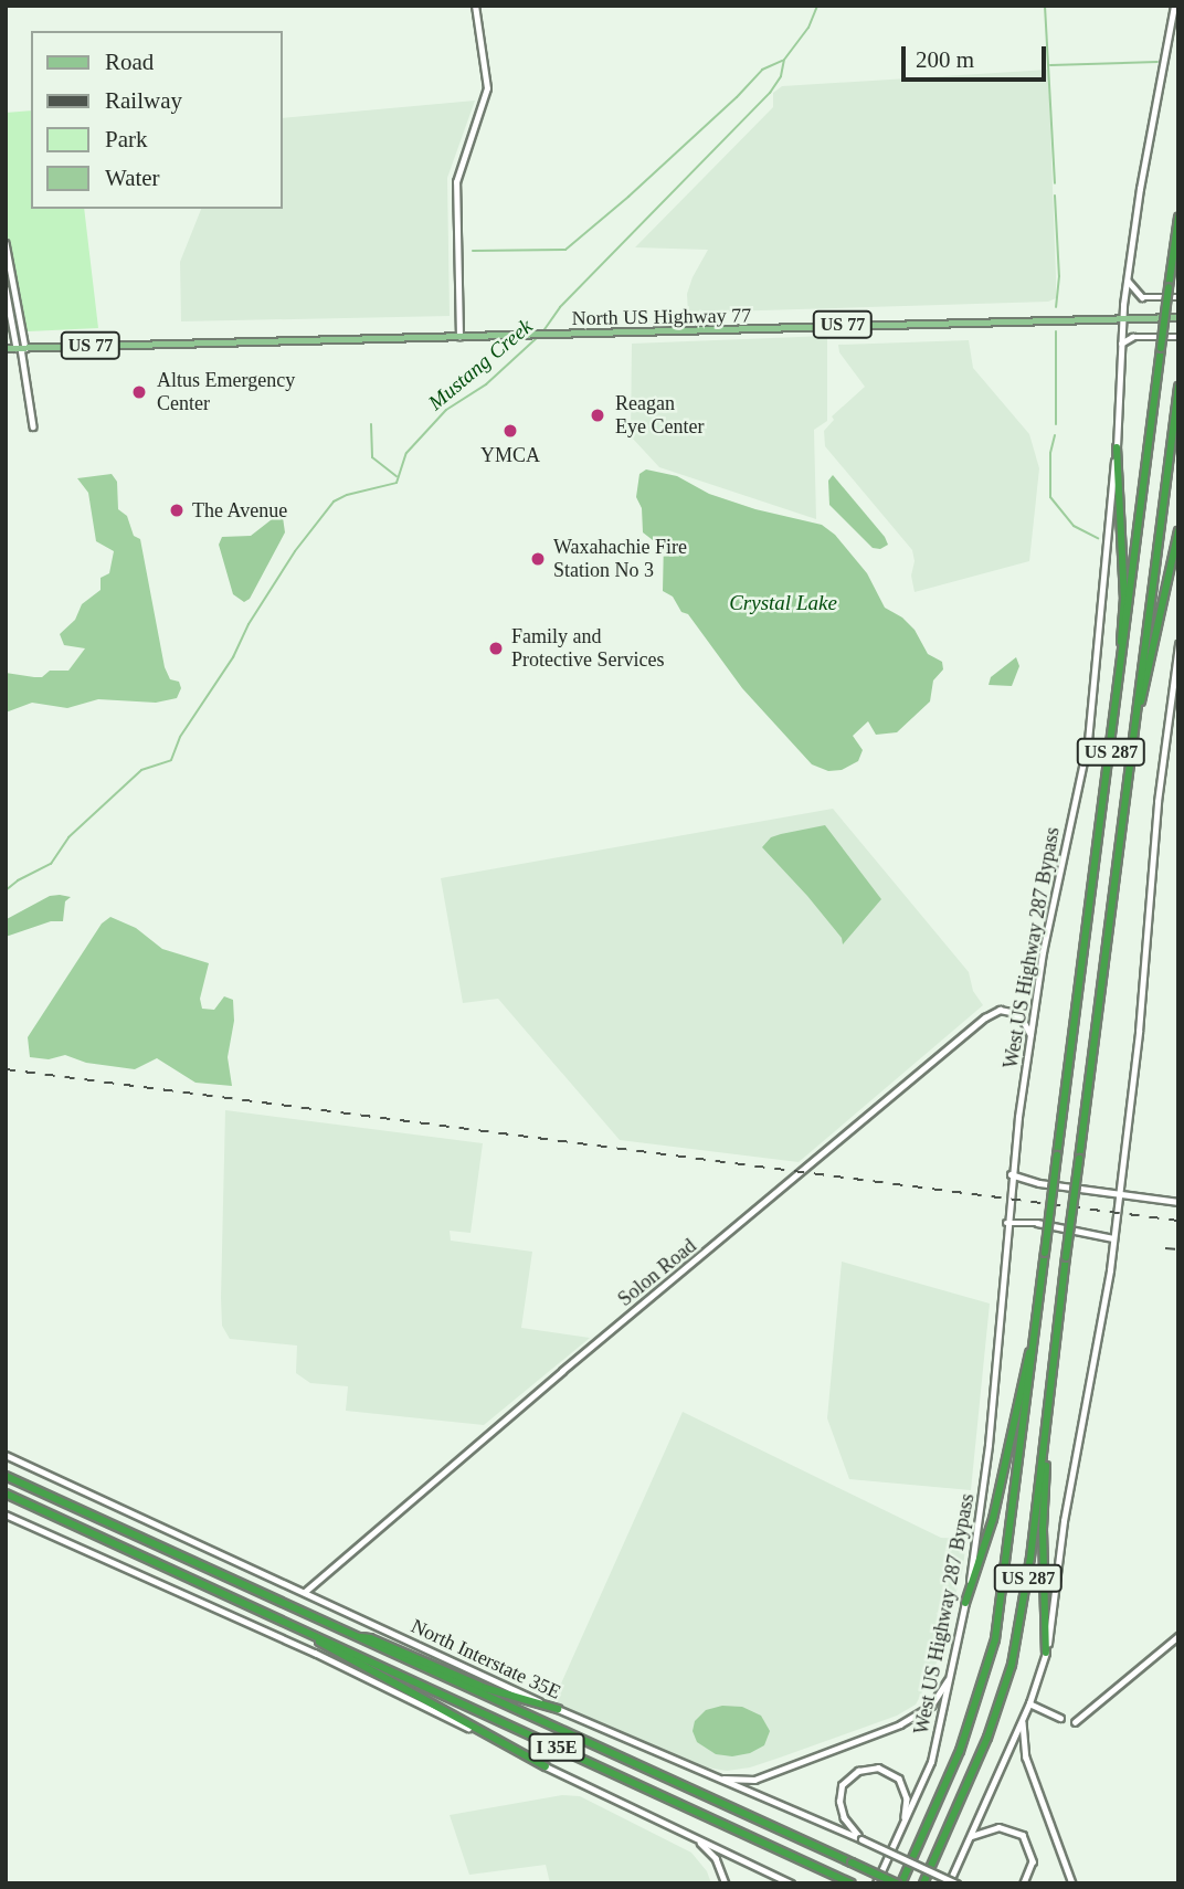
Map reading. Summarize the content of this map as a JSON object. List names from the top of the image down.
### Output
{
  "streets": {
    "highway": ["US 287", "I 35E"],
    "main road": [
      "North US Highway 77",
      "US 77",
      "West US Highway 287 Bypass",
      "Solon Road",
      "North Interstate 35E"
    ]
  },
  "crossings": [
    ["North US Highway 77", "West US Highway 287 Bypass"],
    ["US 287", "I 35E"],
    ["West US Highway 287 Bypass", "Solon Road"],
    ["Solon Road", "North Interstate 35E"]
  ],
  "water": ["Mustang Creek", "Crystal Lake"],
  "places": [
    "Altus Emergency Center",
    "Reagan Eye Center",
    "YMCA",
    "The Avenue",
    "Waxahachie Fire Station No 3",
    "Family and Protective Services"
  ],
  "legend": [
    "Road",
    "Railway",
    "Park",
    "Water"
  ],
  "scale_bar": "200 m"
}
